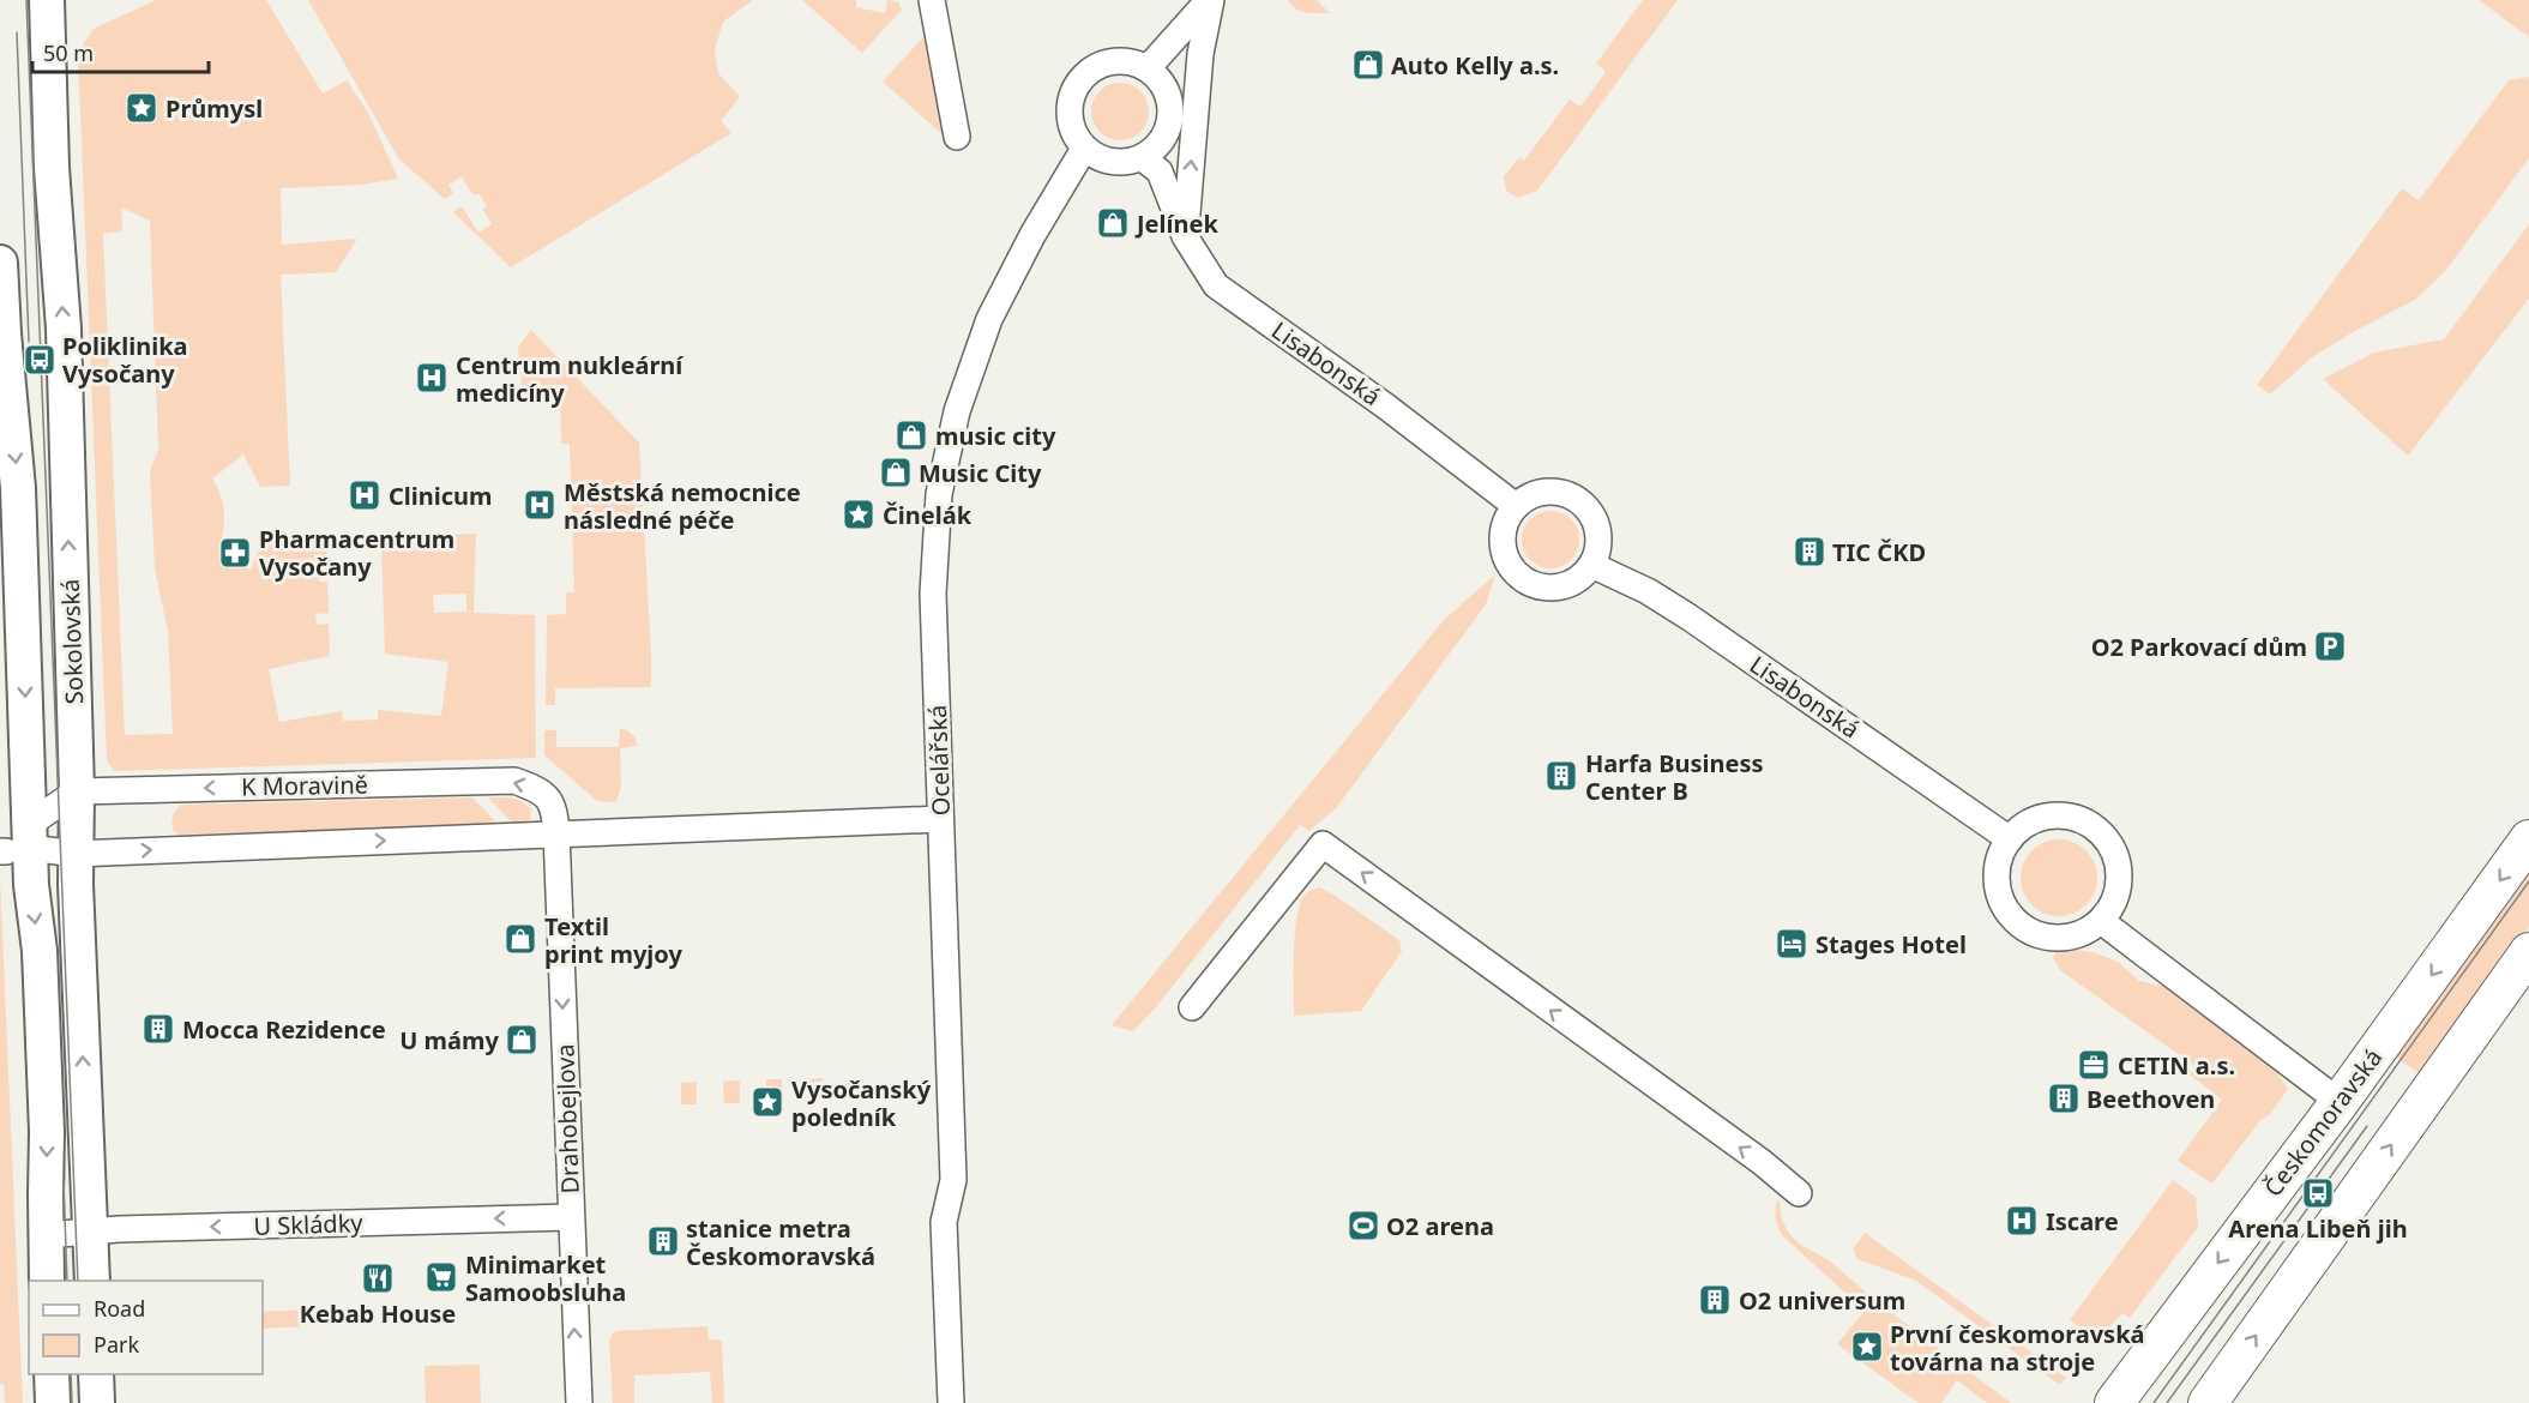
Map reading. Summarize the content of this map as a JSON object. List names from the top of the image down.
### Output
{
  "streets": {
    "main road": ["Sokolovská", "Českomoravská"],
    "street": [
      "Lisabonská",
      "Ocelářská",
      "K Moravině",
      "Drahobejlova",
      "U Skládky"
    ]
  },
  "crossings": [
    ["Lisabonská", "Ocelářská"],
    ["Sokolovská", "K Moravině"],
    ["Sokolovská", "U Skládky"],
    ["K Moravině", "Drahobejlova"],
    ["Drahobejlova", "U Skládky"]
  ],
  "one_way": ["U Skládky"],
  "places": {
    "shop": [
      "Auto Kelly a.s.",
      "Jelínek",
      "music city",
      "Music City",
      "Textil print myjoy",
      "U mámy"
    ],
    "place": [
      "Průmysl",
      "Činelák",
      "Vysočanský poledník",
      "První českomoravská továrna na stroje"
    ],
    "bus stop": ["Poliklinika Vysočany", "Arena Libeň jih"],
    "hospital": [
      "Centrum nukleární medicíny",
      "Clinicum",
      "Městská nemocnice následné péče",
      "Iscare"
    ],
    "building": [
      "TIC ČKD",
      "Harfa Business Center B",
      "Mocca Rezidence",
      "Beethoven",
      "stanice metra Českomoravská",
      "O2 universum"
    ],
    "pharmacy": ["Pharmacentrum Vysočany"],
    "parking": ["O2 Parkovací dům"],
    "hotel": ["Stages Hotel"],
    "office": ["CETIN a.s."],
    "sports": ["O2 arena"],
    "supermarket": ["Minimarket Samoobsluha"],
    "restaurant": ["Kebab House"]
  },
  "legend": ["Road", "Park"],
  "scale_bar": "50 m"
}
